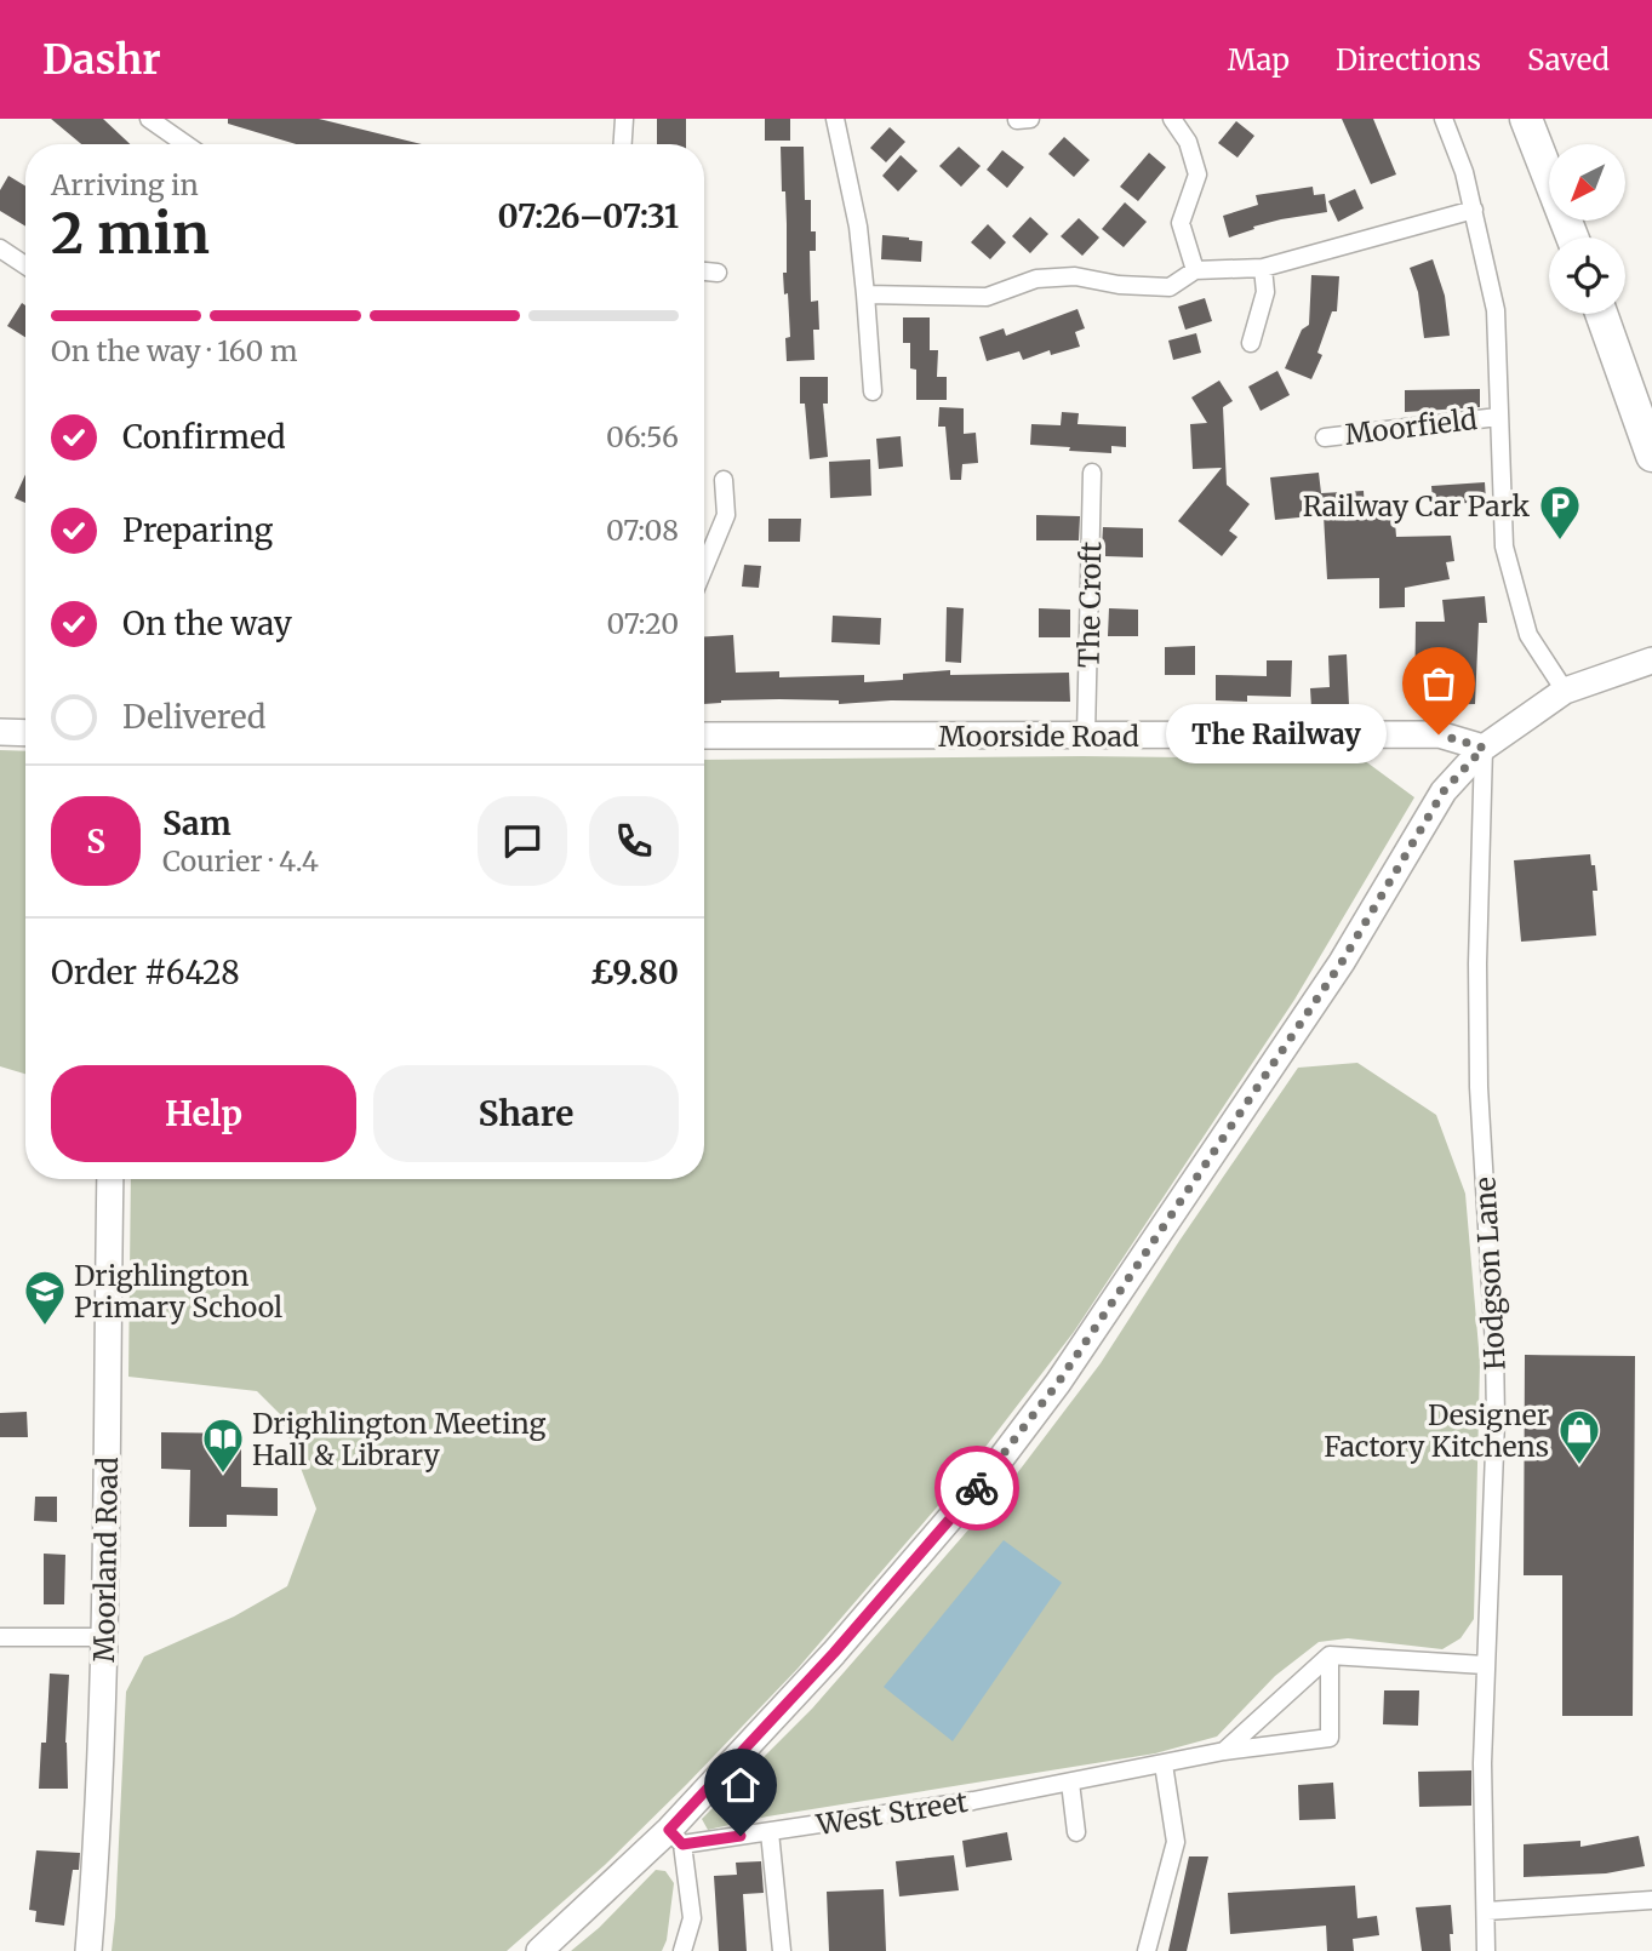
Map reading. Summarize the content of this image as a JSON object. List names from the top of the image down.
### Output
{
  "streets": {
    "main road": ["Moorside Road", "Moorland Road"],
    "street": [
      "Moorfield",
      "The Croft",
      "Hodgson Lane",
      "West Street"
    ]
  },
  "crossings": [
    ["The Croft", "Moorside Road"],
    ["Moorside Road", "Hodgson Lane"]
  ],
  "places": {
    "parking": ["Railway Car Park"],
    "other": ["The Railway"],
    "school or university": ["Drighlington Primary School"],
    "shop": ["Designer Factory Kitchens"],
    "library": ["Drighlington Meeting Hall & Library"]
  },
  "north": "bottom left",
  "page": {
    "header": "Dashr",
    "nav": ["Map", "Directions", "Saved"],
    "heading": ["2 min", "Arriving in", "07:26–07:31"],
    "panel": [
      "Sam",
      "Courier · 4.4",
      "Order #6428",
      "£9.80"
    ],
    "bar": "On the way · 160 m",
    "list": [
      ["Confirmed", "06:56"],
      ["Preparing", "07:08"],
      ["On the way", "07:20"],
      "Delivered"
    ],
    "bubble": "The Railway",
    "round": "S",
    "buttons": ["Help", "Share"]
  }
}
